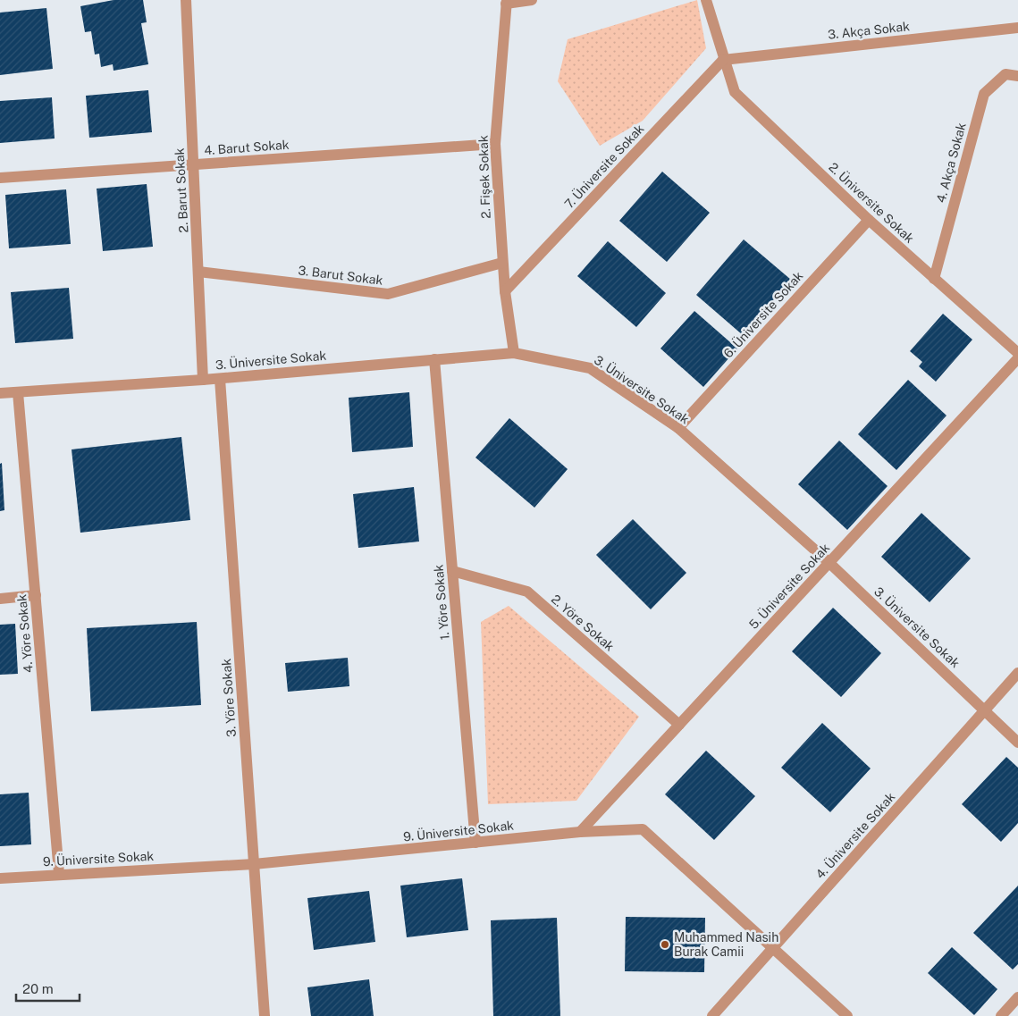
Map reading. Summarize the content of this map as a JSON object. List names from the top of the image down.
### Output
{
  "streets": {
    "street": [
      "3. Akça Sokak",
      "4. Barut Sokak",
      "4. Akça Sokak",
      "7. Üniversite Sokak",
      "2. Fişek Sokak",
      "2. Barut Sokak",
      "2. Üniversite Sokak",
      "3. Barut Sokak",
      "6. Üniversite Sokak",
      "3. Üniversite Sokak",
      "5. Üniversite Sokak",
      "1. Yöre Sokak",
      "2. Yöre Sokak",
      "4. Yöre Sokak",
      "3. Yöre Sokak",
      "9. Üniversite Sokak",
      "4. Üniversite Sokak"
    ]
  },
  "crossings": [
    ["3. Akça Sokak", "7. Üniversite Sokak"],
    ["3. Akça Sokak", "2. Üniversite Sokak"],
    ["4. Barut Sokak", "2. Fişek Sokak"],
    ["4. Barut Sokak", "2. Barut Sokak"],
    ["4. Akça Sokak", "2. Üniversite Sokak"],
    ["7. Üniversite Sokak", "2. Fişek Sokak"],
    ["7. Üniversite Sokak", "2. Üniversite Sokak"],
    ["2. Fişek Sokak", "3. Barut Sokak"],
    ["2. Fişek Sokak", "3. Üniversite Sokak"],
    ["2. Barut Sokak", "3. Barut Sokak"],
    ["2. Barut Sokak", "3. Üniversite Sokak"],
    ["2. Üniversite Sokak", "6. Üniversite Sokak"],
    ["6. Üniversite Sokak", "3. Üniversite Sokak"],
    ["3. Üniversite Sokak", "5. Üniversite Sokak"],
    ["3. Üniversite Sokak", "1. Yöre Sokak"],
    ["3. Üniversite Sokak", "4. Yöre Sokak"],
    ["3. Üniversite Sokak", "3. Yöre Sokak"],
    ["3. Üniversite Sokak", "4. Üniversite Sokak"],
    ["5. Üniversite Sokak", "2. Yöre Sokak"],
    ["5. Üniversite Sokak", "9. Üniversite Sokak"],
    ["1. Yöre Sokak", "2. Yöre Sokak"],
    ["1. Yöre Sokak", "9. Üniversite Sokak"],
    ["4. Yöre Sokak", "9. Üniversite Sokak"],
    ["3. Yöre Sokak", "9. Üniversite Sokak"],
    ["9. Üniversite Sokak", "4. Üniversite Sokak"]
  ],
  "places": ["Muhammed Nasih Burak Camii"],
  "scale_bar": "20 m"
}
